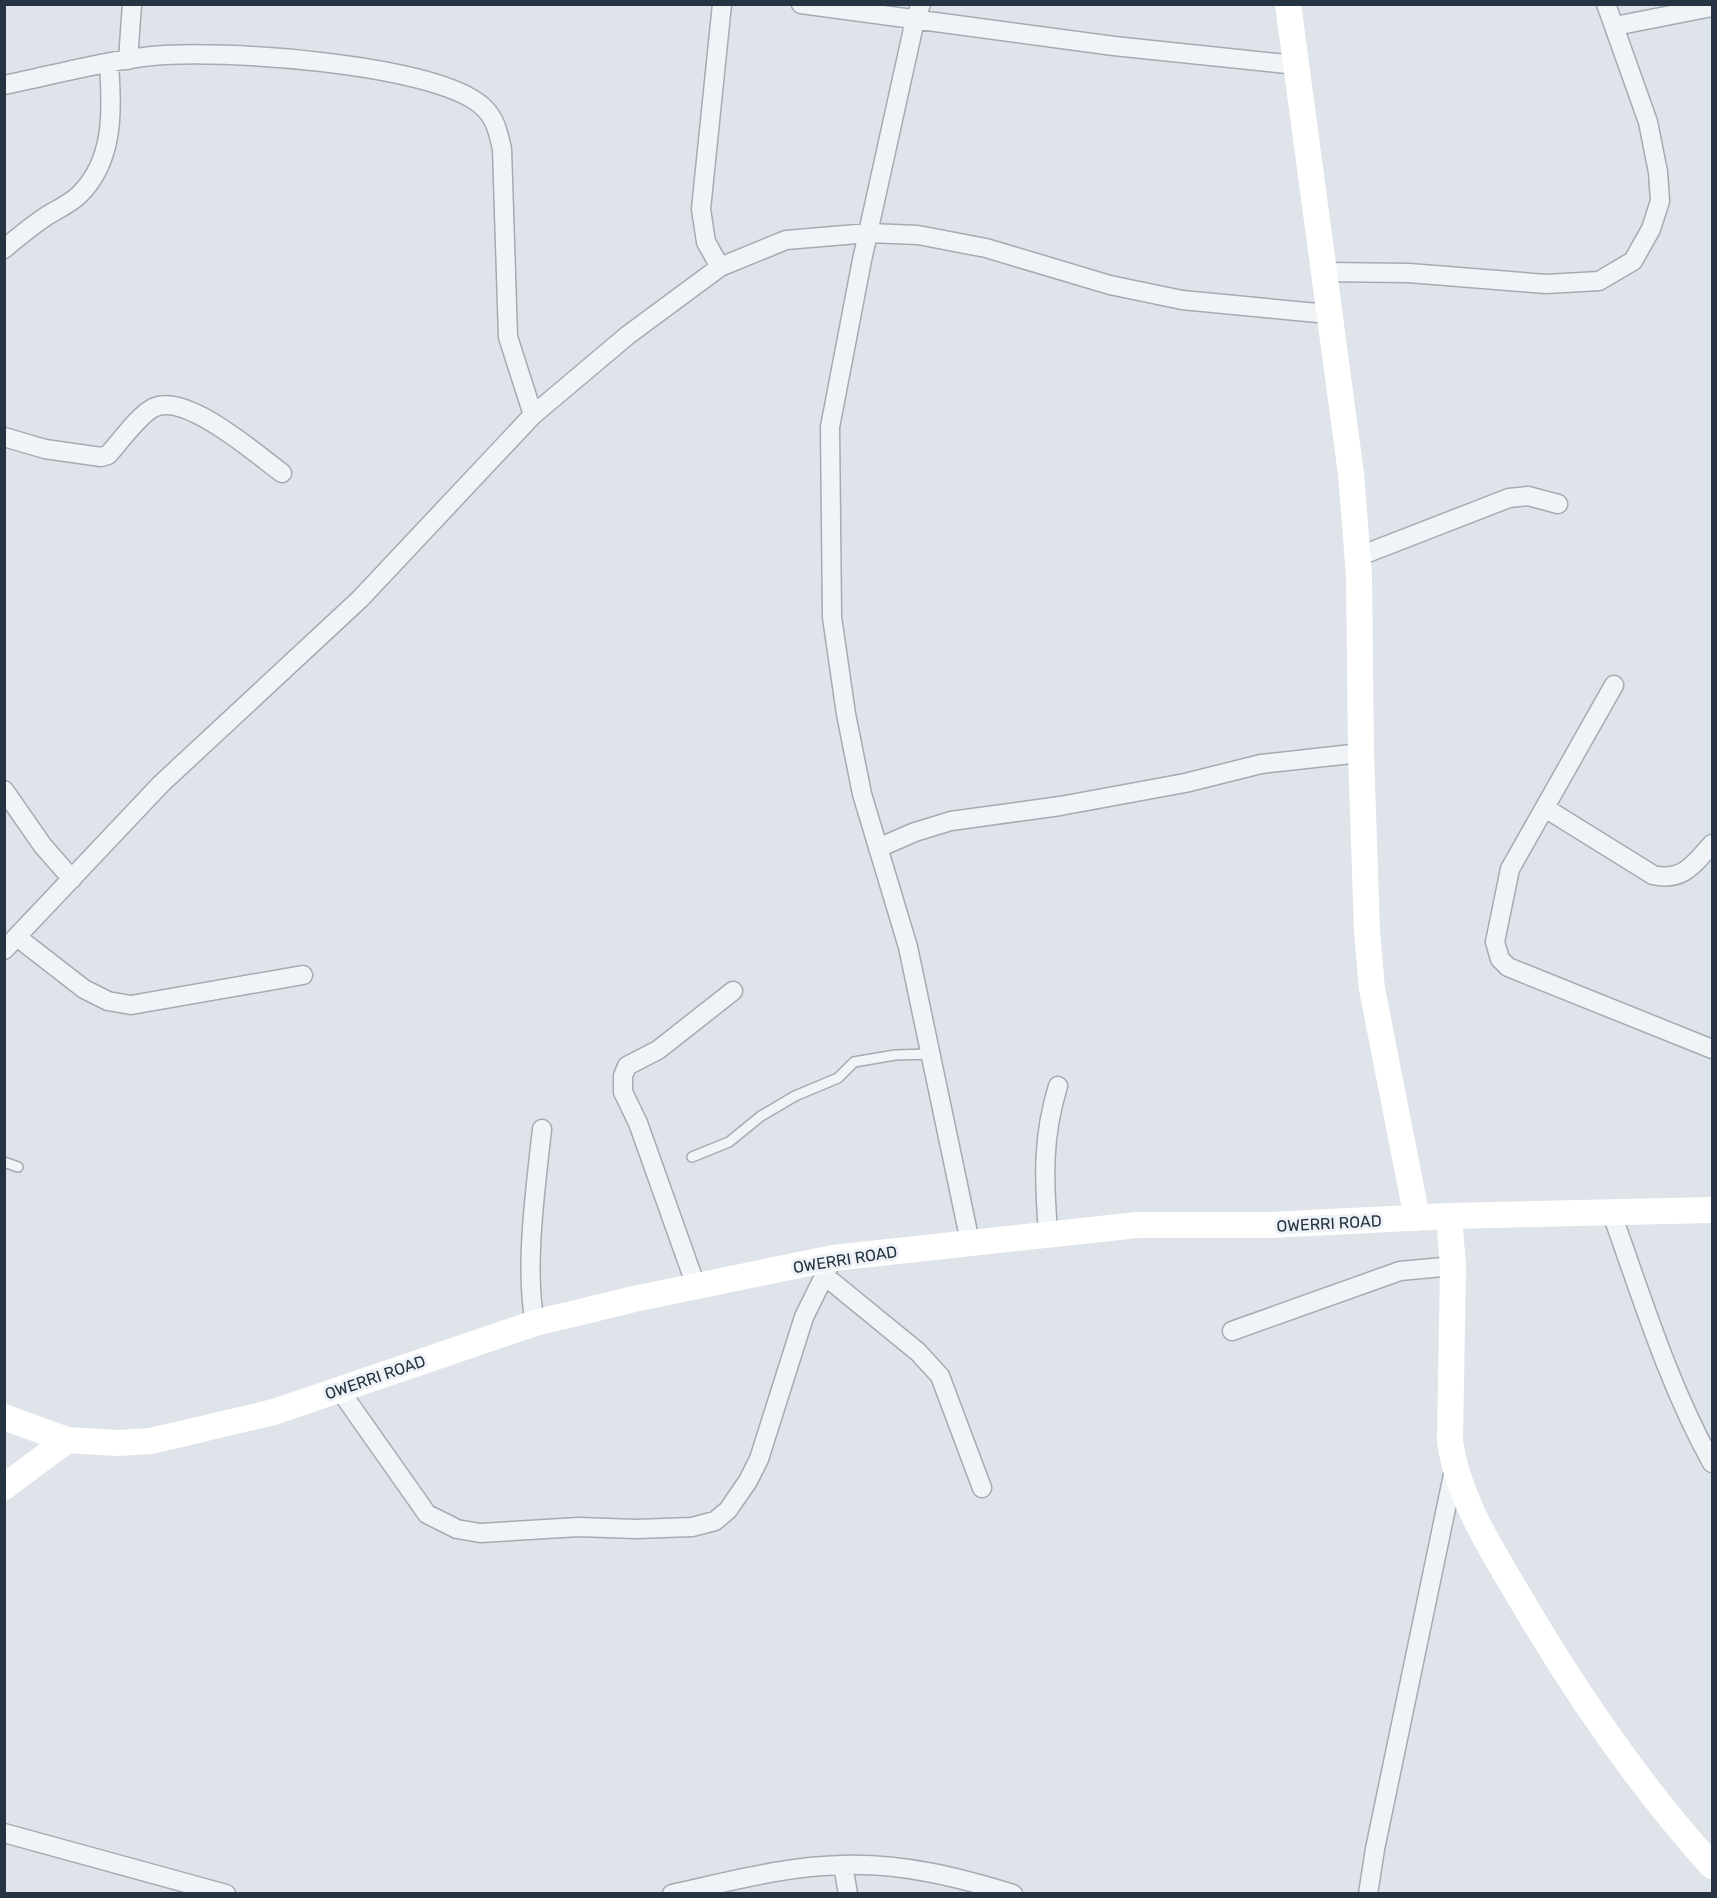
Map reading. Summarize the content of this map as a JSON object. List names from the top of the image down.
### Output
{
  "streets": {
    "main road": ["OWERRI ROAD"]
  }
}
